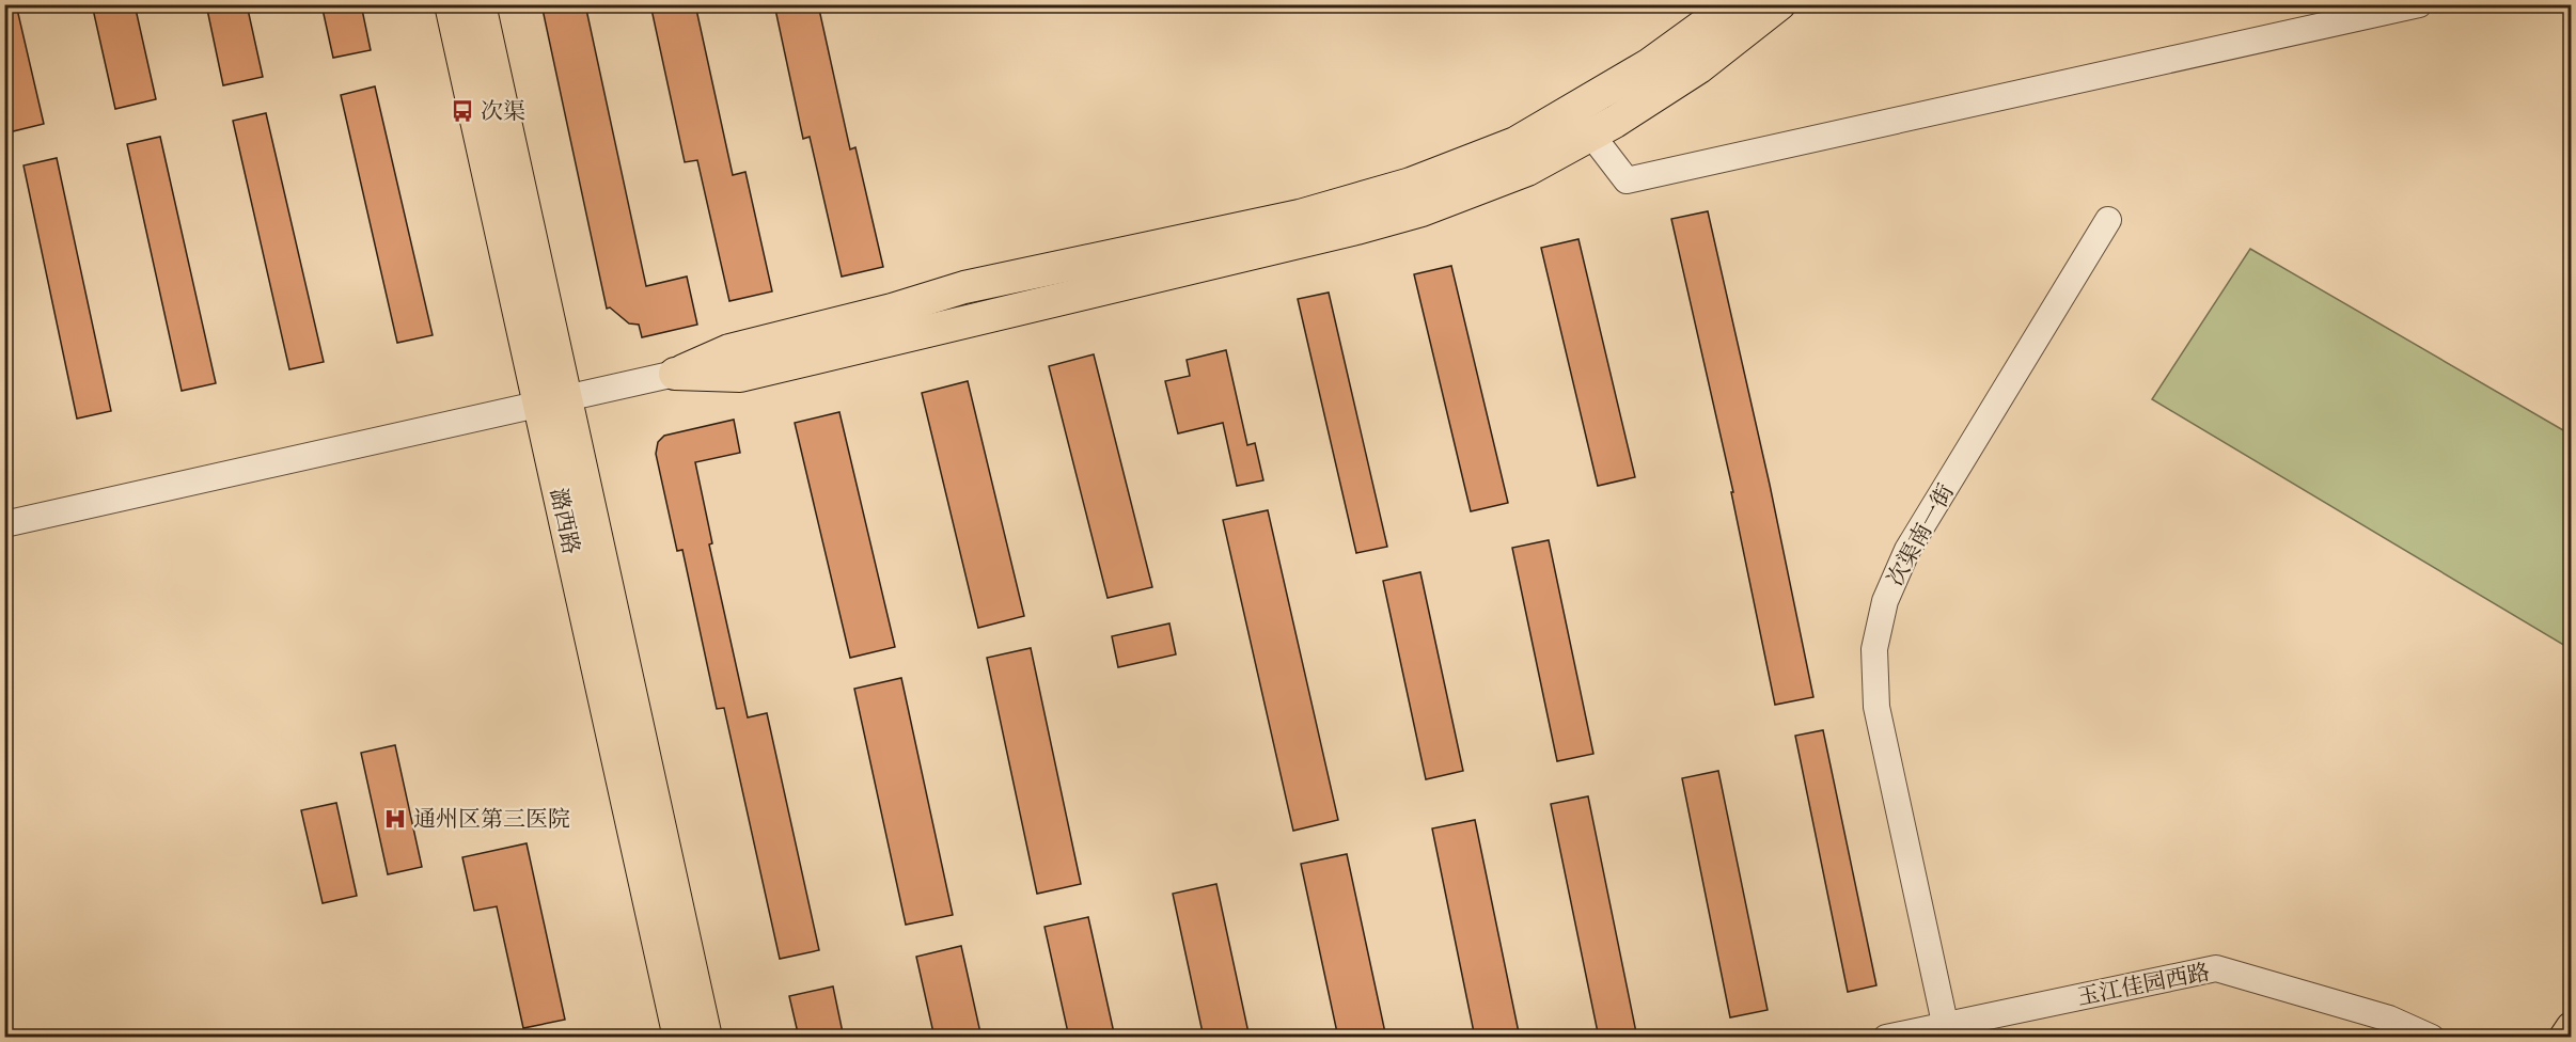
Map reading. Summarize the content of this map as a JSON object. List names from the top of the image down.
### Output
{
  "streets": {
    "main road": ["潞西路"],
    "street": ["次渠南一街", "玉江佳园西路"]
  },
  "crossings": [
    ["次渠南一街", "玉江佳园西路"]
  ],
  "places": {
    "bus stop": ["次渠"],
    "hospital": ["通州区第三医院"]
  }
}
